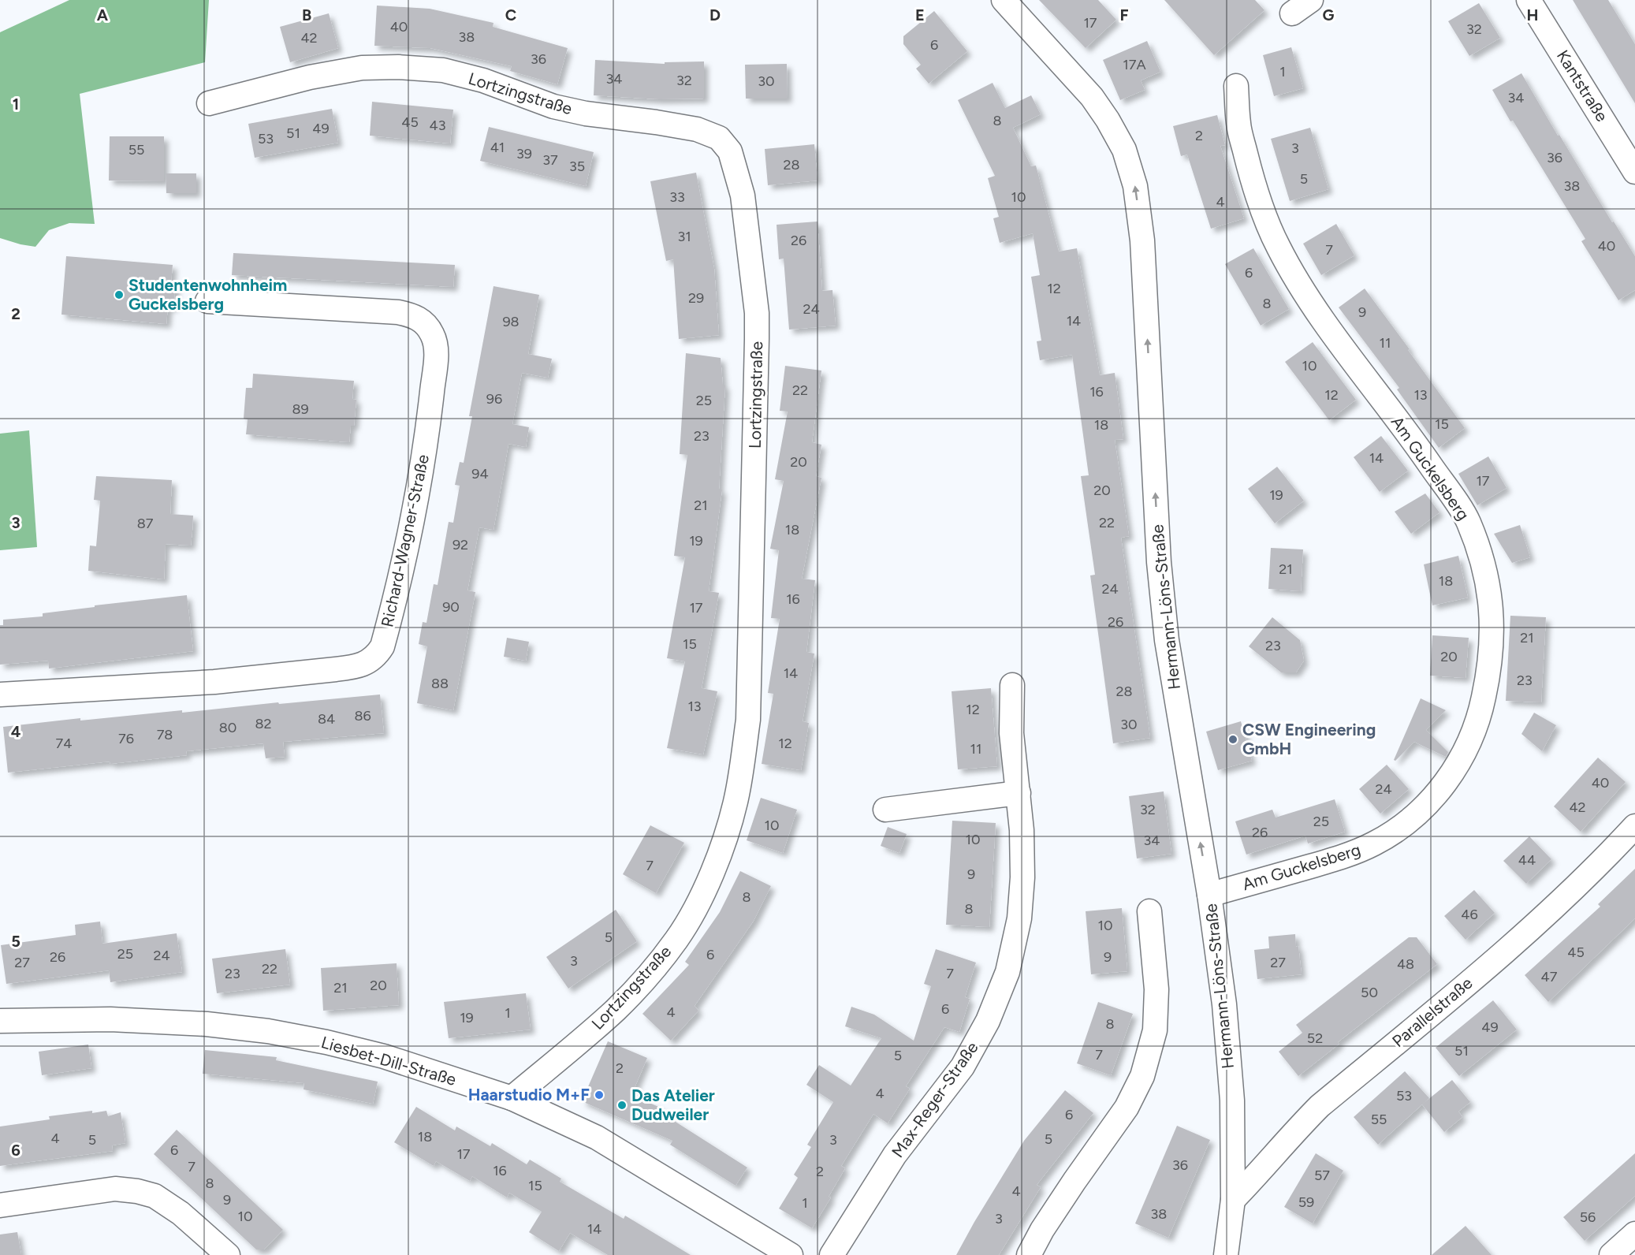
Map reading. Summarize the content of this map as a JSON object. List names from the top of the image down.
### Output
{
  "streets": {
    "street": [
      "Kantstraße",
      "Lortzingstraße",
      "Am Guckelsberg",
      "Richard-Wagner-Straße",
      "Hermann-Löns-Straße",
      "Parallelstraße",
      "Liesbet-Dill-Straße",
      "Max-Reger-Straße"
    ]
  },
  "crossings": [
    ["Lortzingstraße", "Liesbet-Dill-Straße"],
    ["Am Guckelsberg", "Hermann-Löns-Straße"],
    ["Hermann-Löns-Straße", "Parallelstraße"]
  ],
  "one_way": ["Hermann-Löns-Straße"],
  "places": [
    "Studentenwohnheim Guckelsberg",
    "CSW Engineering GmbH",
    "Haarstudio M+F",
    "Das Atelier Dudweiler"
  ],
  "house_numbers": [
    "17",
    "40",
    "32",
    "38",
    "42",
    "6",
    "36",
    "17A",
    "1",
    "34",
    "32",
    "30",
    "34",
    "8",
    "45",
    "43",
    "49",
    "51",
    "2",
    "53",
    "41",
    "3",
    "55",
    "39",
    "36",
    "37",
    "28",
    "35",
    "5",
    "38",
    "33",
    "10",
    "4",
    "31",
    "26",
    "40",
    "7",
    "6",
    "12",
    "29",
    "8",
    "24",
    "9",
    "14",
    "98",
    "11",
    "10",
    "22",
    "16",
    "12",
    "13",
    "96",
    "25",
    "89",
    "15",
    "18",
    "23",
    "14",
    "20",
    "94",
    "17",
    "20",
    "19",
    "21",
    "22",
    "87",
    "18",
    "19",
    "92",
    "21",
    "18",
    "24",
    "16",
    "90",
    "17",
    "26",
    "21",
    "15",
    "23",
    "20",
    "14",
    "23",
    "88",
    "28",
    "13",
    "12",
    "86",
    "84",
    "82",
    "30",
    "80",
    "78",
    "76",
    "74",
    "12",
    "11",
    "40",
    "24",
    "42",
    "32",
    "25",
    "10",
    "26",
    "10",
    "34",
    "44",
    "7",
    "9",
    "8",
    "8",
    "46",
    "10",
    "5",
    "45",
    "25",
    "6",
    "24",
    "26",
    "9",
    "3",
    "27",
    "27",
    "48",
    "22",
    "23",
    "7",
    "47",
    "20",
    "21",
    "50",
    "6",
    "4",
    "1",
    "19",
    "8",
    "49",
    "52",
    "51",
    "7",
    "5",
    "2",
    "4",
    "53",
    "6",
    "55",
    "18",
    "4",
    "5",
    "5",
    "3",
    "6",
    "17",
    "36",
    "7",
    "16",
    "2",
    "57",
    "8",
    "15",
    "4",
    "9",
    "59",
    "1",
    "38",
    "10",
    "56",
    "3",
    "14"
  ],
  "grid": {
    "columns": [
      "A",
      "B",
      "C",
      "D",
      "E",
      "F",
      "G",
      "H"
    ],
    "rows": [
      "1",
      "2",
      "3",
      "4",
      "5",
      "6"
    ]
  }
}
